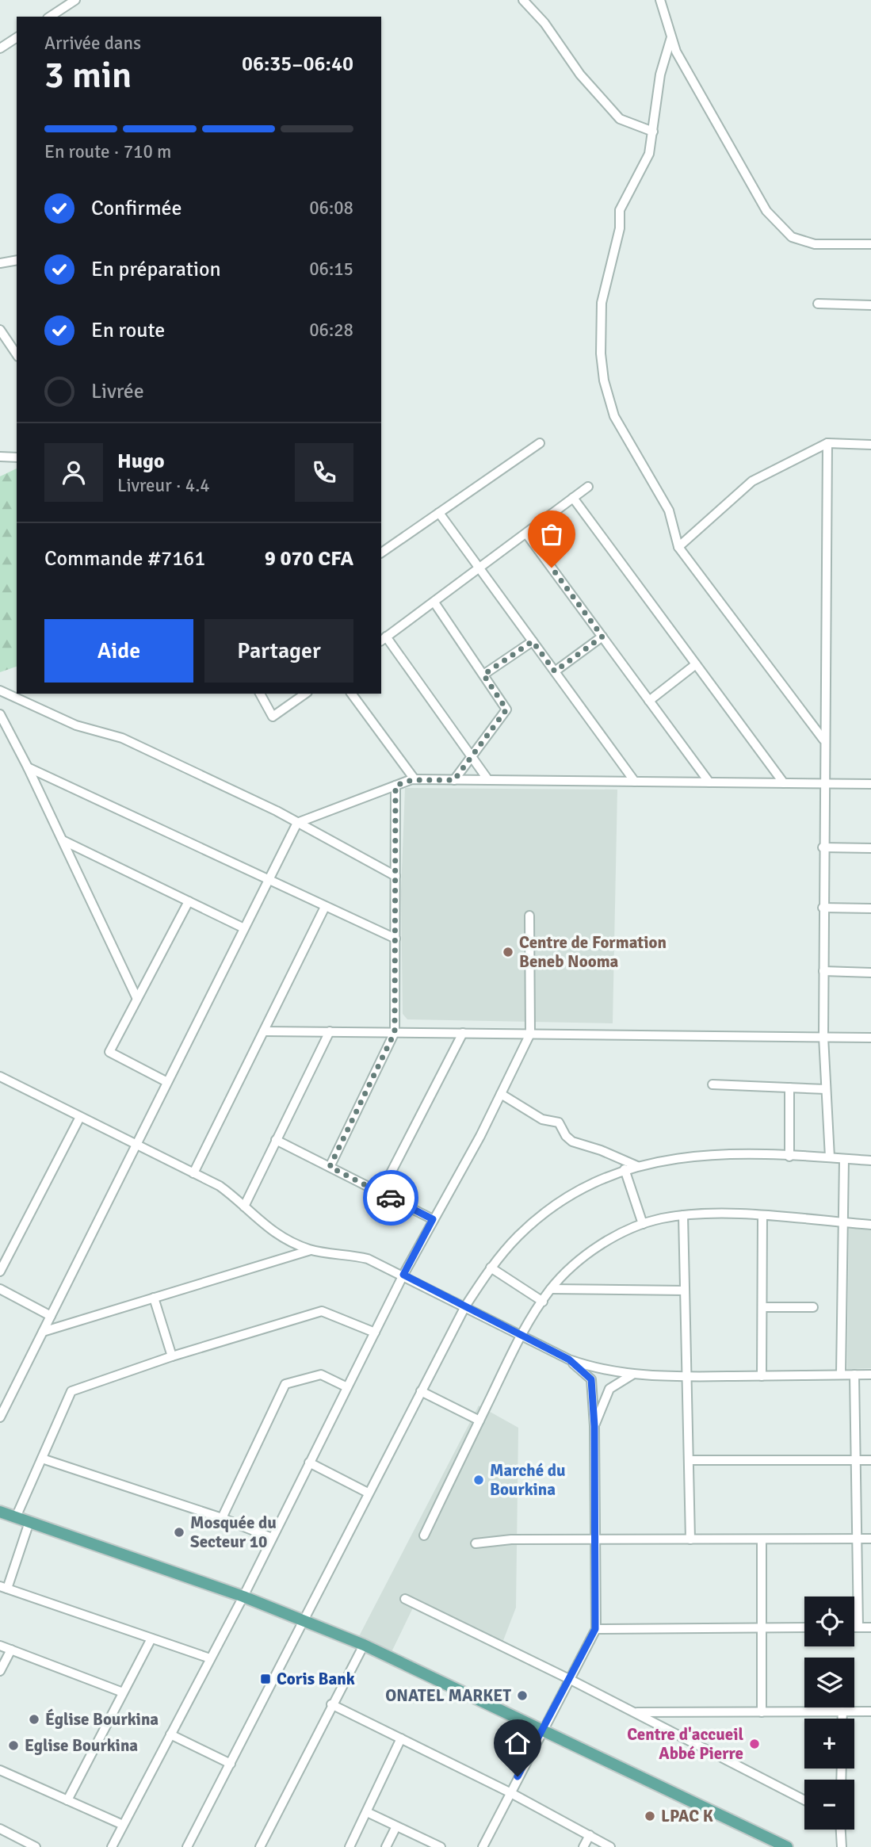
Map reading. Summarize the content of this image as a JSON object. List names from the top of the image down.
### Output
{
  "places": {
    "other": [
      "Centre de Formation Beneb Nooma",
      "Marché du Bourkina",
      "Mosquée du Secteur 10",
      "ONATEL MARKET",
      "Église Bourkina",
      "Centre d'accueil Abbé Pierre",
      "Eglise Bourkina",
      "LPAC K"
    ],
    "transit": ["Coris Bank"]
  },
  "page": {
    "heading": ["3 min", "Arrivée dans", "06:35–06:40"],
    "panel": [
      "Hugo",
      "Livreur · 4.4",
      "Commande #7161",
      "9 070 CFA"
    ],
    "bar": "En route · 710 m",
    "list": [
      ["Confirmée", "06:08"],
      ["En préparation", "06:15"],
      ["En route", "06:28"],
      "Livrée"
    ],
    "buttons": ["Aide", "Partager"],
    "map_buttons": ["+", "−"]
  }
}
